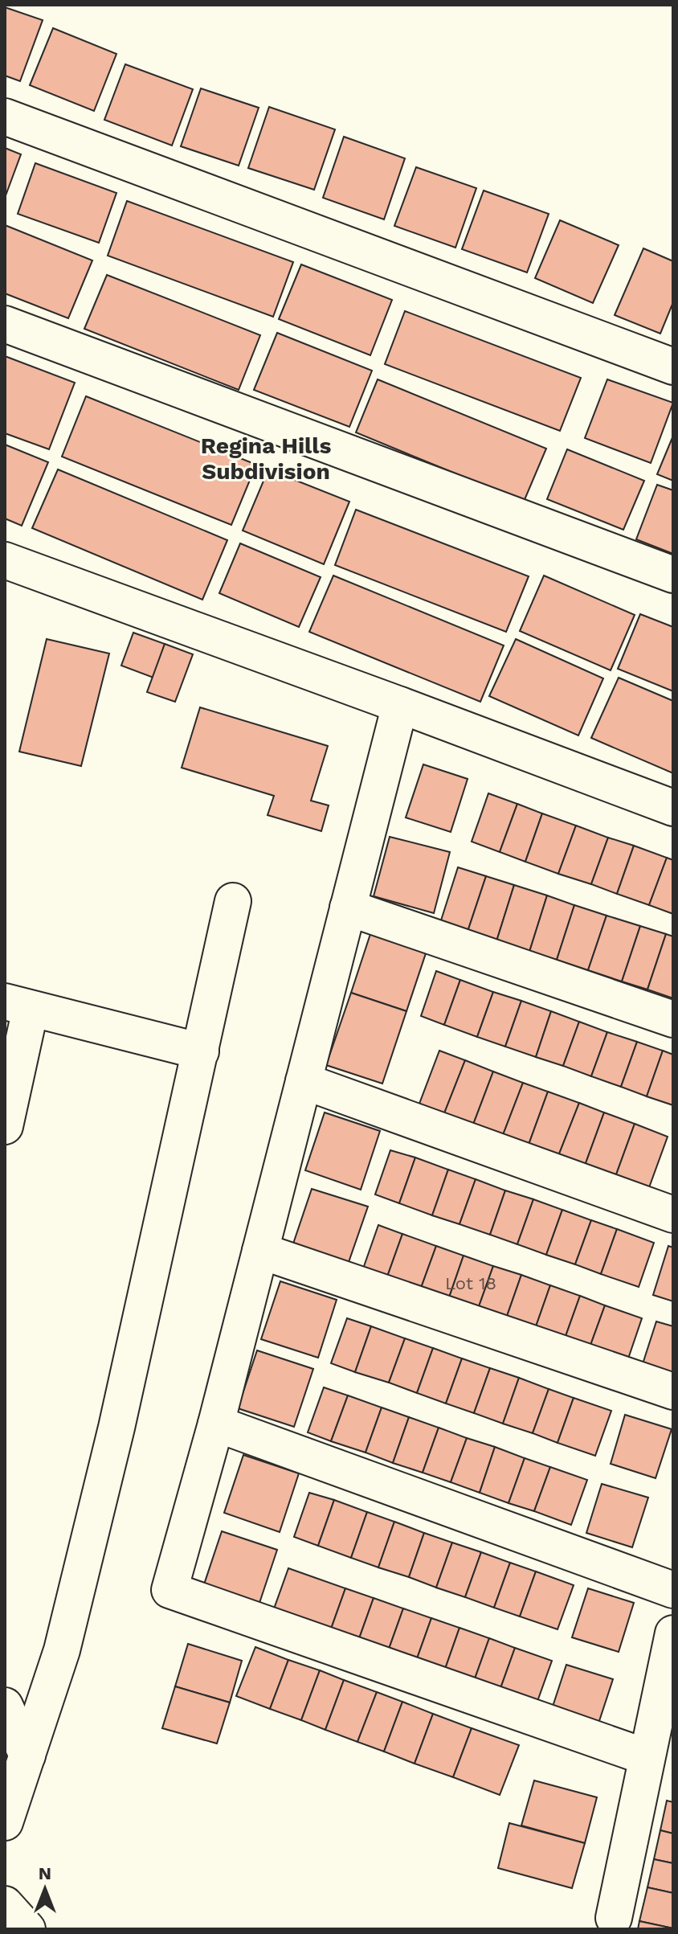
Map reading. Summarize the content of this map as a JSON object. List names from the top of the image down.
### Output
{
  "districts": ["Regina Hills Subdivision"],
  "house_numbers": ["Lot 18"],
  "north": "top"
}
